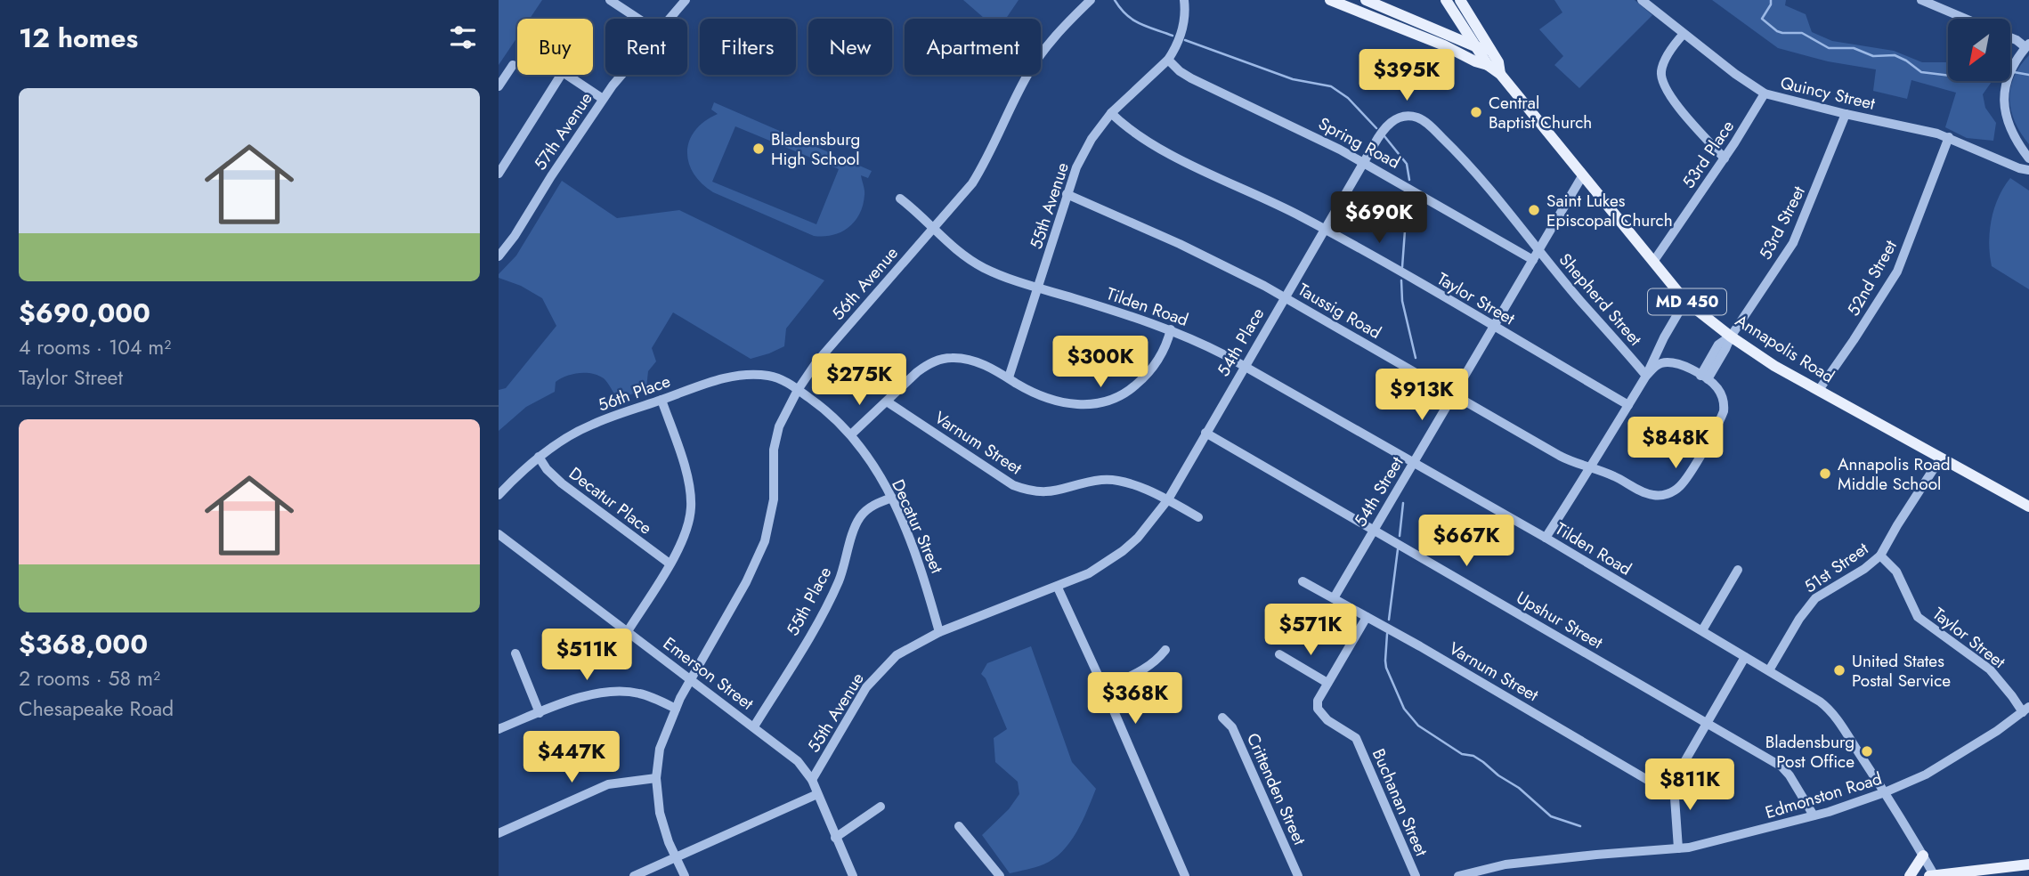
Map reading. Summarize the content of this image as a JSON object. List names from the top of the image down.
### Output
{
  "streets": {
    "main road": ["MD 450", "Annapolis Road"],
    "street": [
      "Quincy Street",
      "57th Avenue",
      "Spring Road",
      "53rd Place",
      "55th Avenue",
      "53rd Street",
      "52nd Street",
      "56th Avenue",
      "Taylor Street",
      "Shepherd Street",
      "Tilden Road",
      "Taussig Road",
      "54th Place",
      "56th Place",
      "Varnum Street",
      "54th Street",
      "Decatur Place",
      "Decatur Street",
      "51st Street",
      "55th Place",
      "Upshur Street",
      "Emerson Street",
      "Crittenden Street",
      "Edmonston Road",
      "Buchanan Street"
    ]
  },
  "crossings": [
    ["Quincy Street", "53rd Place"],
    ["Quincy Street", "53rd Street"],
    ["Quincy Street", "52nd Street"],
    ["Spring Road", "55th Avenue"],
    ["Spring Road", "54th Place"],
    ["Spring Road", "54th Street"],
    ["53rd Place", "Annapolis Road"],
    ["55th Avenue", "Taylor Street"],
    ["55th Avenue", "Tilden Road"],
    ["55th Avenue", "Taussig Road"],
    ["55th Avenue", "54th Place"],
    ["55th Avenue", "Decatur Street"],
    ["55th Avenue", "Emerson Street"],
    ["53rd Street", "Taussig Road"],
    ["53rd Street", "Annapolis Road"],
    ["52nd Street", "Annapolis Road"],
    ["56th Avenue", "Tilden Road"],
    ["56th Avenue", "56th Place"],
    ["56th Avenue", "Decatur Street"],
    ["56th Avenue", "Emerson Street"],
    ["Taylor Street", "54th Place"],
    ["Taylor Street", "54th Street"],
    ["Taylor Street", "51st Street"],
    ["Taylor Street", "Edmonston Road"],
    ["Shepherd Street", "54th Place"],
    ["Shepherd Street", "54th Street"],
    ["MD 450", "Annapolis Road"],
    ["Tilden Road", "54th Place"],
    ["Tilden Road", "54th Street"],
    ["Tilden Road", "51st Street"],
    ["Tilden Road", "Edmonston Road"],
    ["Taussig Road", "54th Place"],
    ["Taussig Road", "54th Street"],
    ["54th Place", "Varnum Street"],
    ["54th Place", "Upshur Street"],
    ["Annapolis Road", "54th Street"],
    ["Annapolis Road", "51st Street"],
    ["56th Place", "Decatur Place"],
    ["56th Place", "Decatur Street"],
    ["Varnum Street", "54th Street"],
    ["54th Street", "Upshur Street"],
    ["Decatur Street", "55th Place"],
    ["55th Place", "Emerson Street"],
    ["Upshur Street", "Edmonston Road"]
  ],
  "places": [
    "Central Baptist Church",
    "Bladensburg High School",
    "Saint Lukes Episcopal Church",
    "Annapolis Road Middle School",
    "United States Postal Service",
    "Bladensburg Post Office"
  ],
  "north": "bottom left",
  "page": {
    "heading": "12 homes",
    "chip": [
      "Buy",
      "Rent",
      "Filters",
      "New",
      "Apartment"
    ],
    "price": [
      "$395K",
      "$690K",
      "$300K",
      "$275K",
      "$913K",
      "$848K",
      "$667K",
      "$571K",
      "$511K",
      "$368K",
      "$447K",
      "$811K"
    ],
    "list": [
      {
        "name": "$690,000",
        "note": "4 rooms · 104 m² · Taylor Street"
      },
      {
        "name": "$368,000",
        "note": "2 rooms · 58 m² · Chesapeake Road"
      }
    ]
  }
}
